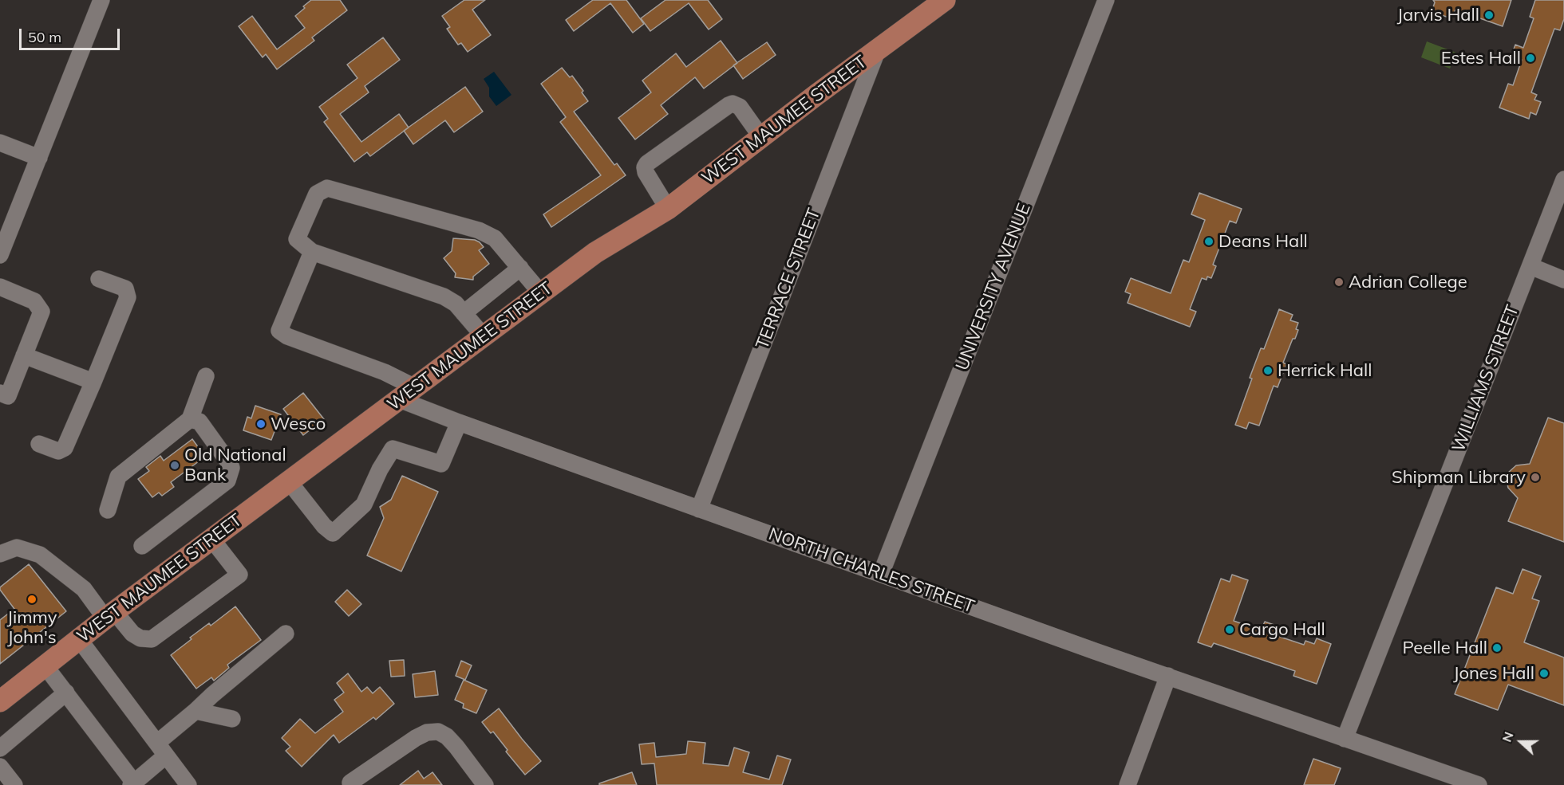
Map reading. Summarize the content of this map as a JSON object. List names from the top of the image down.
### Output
{
  "streets": {
    "main road": ["WEST MAUMEE STREET"],
    "street": [
      "TERRACE STREET",
      "UNIVERSITY AVENUE",
      "WILLIAMS STREET",
      "NORTH CHARLES STREET"
    ]
  },
  "crossings": [
    ["WEST MAUMEE STREET", "TERRACE STREET"],
    ["WEST MAUMEE STREET", "NORTH CHARLES STREET"],
    ["TERRACE STREET", "NORTH CHARLES STREET"],
    ["UNIVERSITY AVENUE", "NORTH CHARLES STREET"],
    ["WILLIAMS STREET", "NORTH CHARLES STREET"]
  ],
  "places": [
    "Jarvis Hall",
    "Estes Hall",
    "Deans Hall",
    "Adrian College",
    "Herrick Hall",
    "Wesco",
    "Old National Bank",
    "Shipman Library",
    "Jimmy John's",
    "Cargo Hall",
    "Peelle Hall",
    "Jones Hall"
  ],
  "scale_bar": "50 m",
  "north": "left"
}
